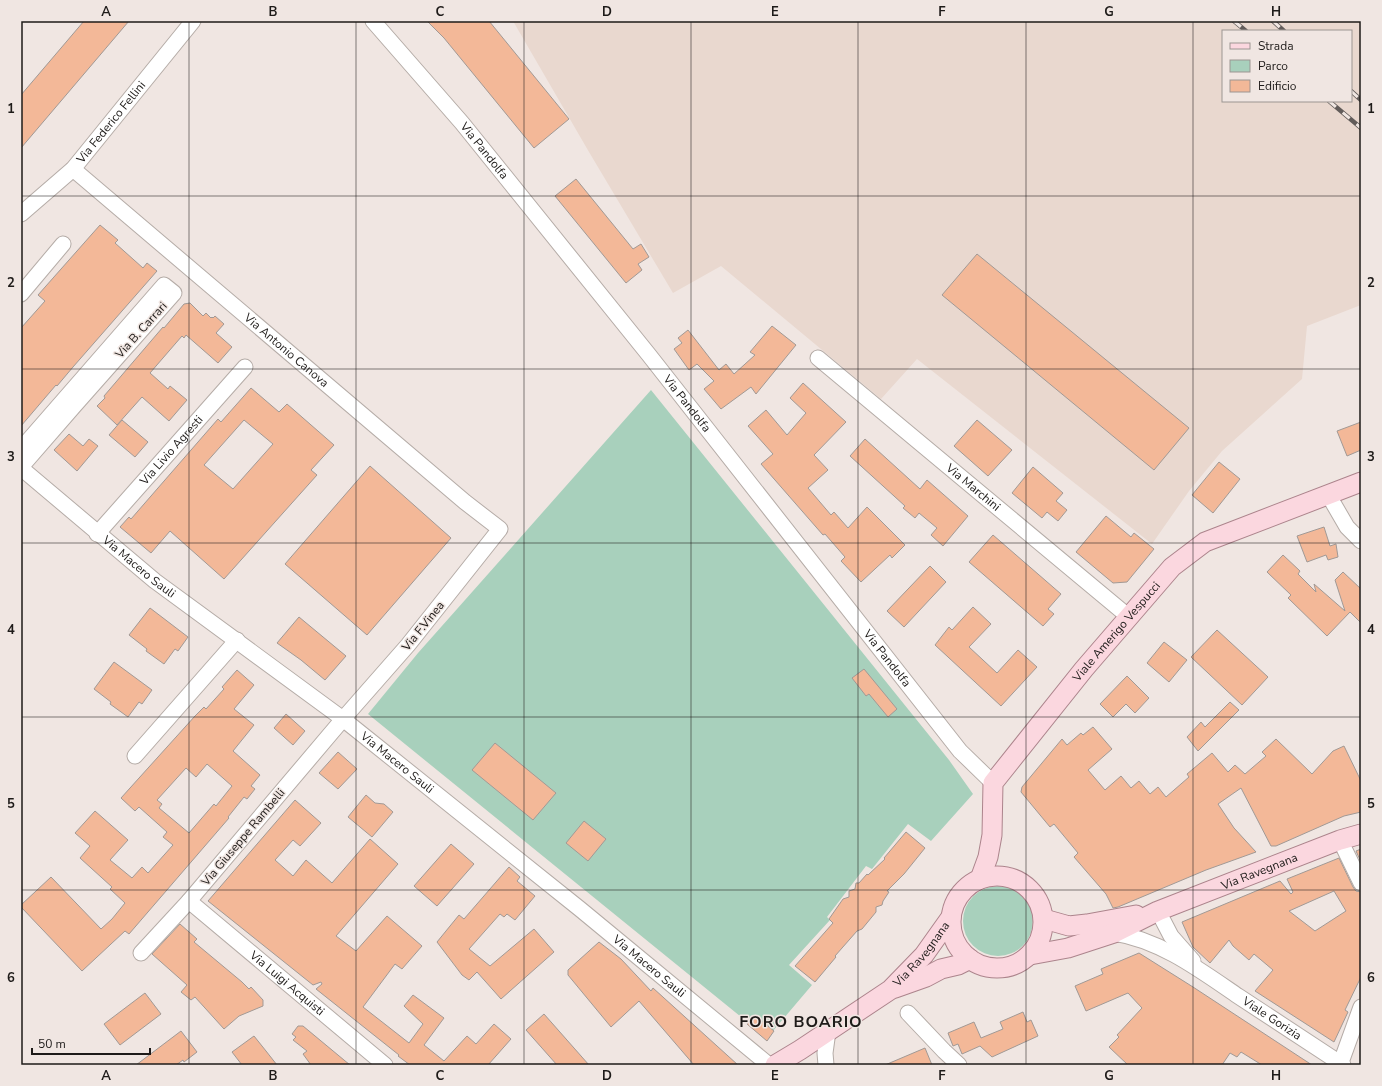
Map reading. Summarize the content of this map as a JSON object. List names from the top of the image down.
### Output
{
  "streets": {
    "main road": ["Viale Amerigo Vespucci", "Via Ravegnana"],
    "street": [
      "Via Federico Fellini",
      "Via Pandolfa",
      "Via B. Carrari",
      "Via Antonio Canova",
      "Via Livio Agresti",
      "Via Marchini",
      "Via Macero Sauli",
      "Via F.Vinea",
      "Via Giuseppe Rambelli",
      "Via Luigi Acquisti",
      "Viale Gorizia"
    ]
  },
  "crossings": [
    ["Via Federico Fellini", "Via Antonio Canova"],
    ["Via Pandolfa", "Viale Amerigo Vespucci"],
    ["Via B. Carrari", "Via Macero Sauli"],
    ["Via Antonio Canova", "Via F.Vinea"],
    ["Via Livio Agresti", "Via Macero Sauli"],
    ["Via Marchini", "Viale Amerigo Vespucci"],
    ["Via Macero Sauli", "Via F.Vinea"],
    ["Via Macero Sauli", "Via Giuseppe Rambelli"],
    ["Via F.Vinea", "Via Giuseppe Rambelli"],
    ["Via Giuseppe Rambelli", "Via Luigi Acquisti"],
    ["Via Ravegnana", "Viale Gorizia"]
  ],
  "districts": ["FORO BOARIO"],
  "legend": ["Strada", "Parco", "Edificio"],
  "scale_bar": "50 m",
  "grid": {
    "columns": [
      "A",
      "B",
      "C",
      "D",
      "E",
      "F",
      "G",
      "H"
    ],
    "rows": [
      "1",
      "2",
      "3",
      "4",
      "5",
      "6"
    ]
  }
}
